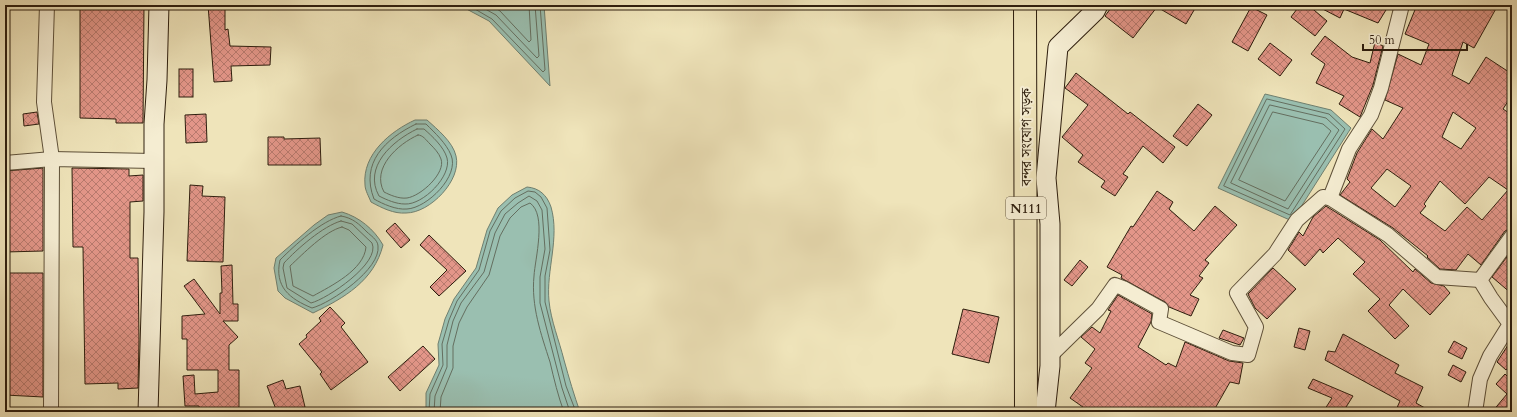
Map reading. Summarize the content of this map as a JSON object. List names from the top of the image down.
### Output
{
  "streets": {
    "highway": ["বন্দর সংযোগ সড়ক", "N111"]
  },
  "scale_bar": "50 m"
}
